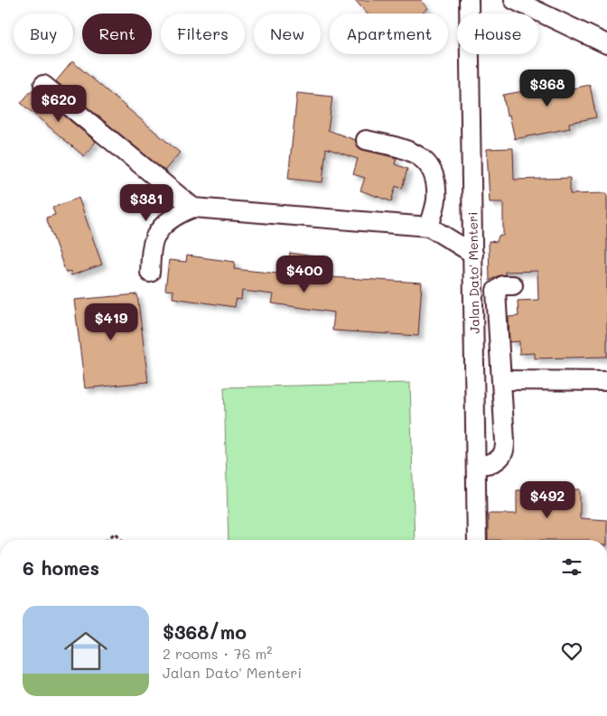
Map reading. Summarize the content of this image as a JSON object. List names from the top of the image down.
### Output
{
  "streets": {
    "street": ["Jalan Dato' Menteri"]
  },
  "page": {
    "chip": [
      "Buy",
      "Rent",
      "Filters",
      "New",
      "Apartment",
      "House"
    ],
    "price": [
      "$368",
      "$620",
      "$381",
      "$400",
      "$419",
      "$492"
    ],
    "heading": "6 homes",
    "list": [
      {
        "name": "$368/mo",
        "note": "2 rooms · 76 m² · Jalan Dato' Menteri"
      }
    ]
  }
}
